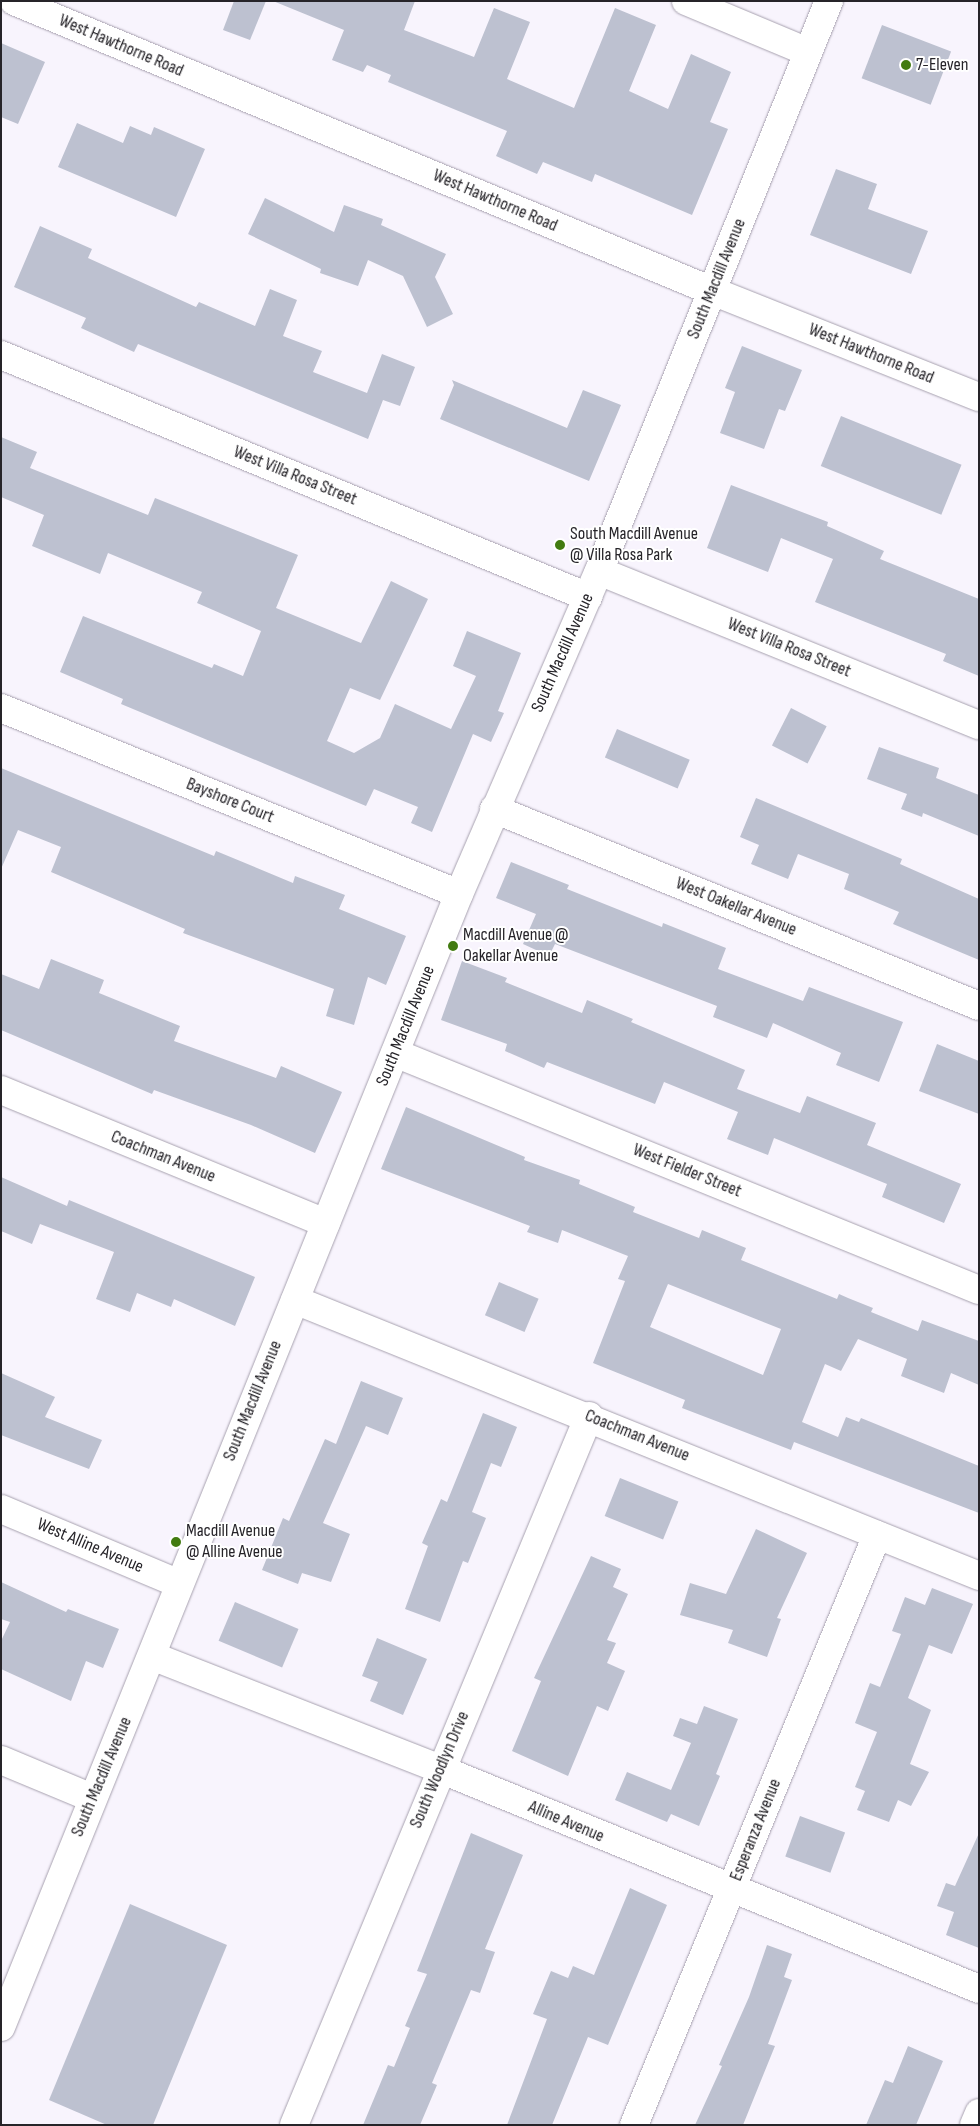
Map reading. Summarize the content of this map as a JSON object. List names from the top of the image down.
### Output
{
  "streets": {
    "street": [
      "West Hawthorne Road",
      "South Macdill Avenue",
      "West Villa Rosa Street",
      "Bayshore Court",
      "West Oakellar Avenue",
      "Coachman Avenue",
      "West Fielder Street",
      "West Alline Avenue",
      "South Woodlyn Drive",
      "Alline Avenue",
      "Esperanza Avenue"
    ]
  },
  "crossings": [
    ["West Hawthorne Road", "South Macdill Avenue"],
    ["South Macdill Avenue", "West Villa Rosa Street"],
    ["South Macdill Avenue", "Bayshore Court"],
    ["South Macdill Avenue", "West Oakellar Avenue"],
    ["South Macdill Avenue", "Coachman Avenue"],
    ["South Macdill Avenue", "West Fielder Street"],
    ["South Macdill Avenue", "West Alline Avenue"],
    ["South Macdill Avenue", "Alline Avenue"],
    ["Coachman Avenue", "South Woodlyn Drive"],
    ["Coachman Avenue", "Esperanza Avenue"],
    ["South Woodlyn Drive", "Alline Avenue"],
    ["Alline Avenue", "Esperanza Avenue"]
  ],
  "places": [
    "7-Eleven",
    "South Macdill Avenue @ Villa Rosa Park",
    "Macdill Avenue @ Oakellar Avenue",
    "Macdill Avenue @ Alline Avenue"
  ]
}
